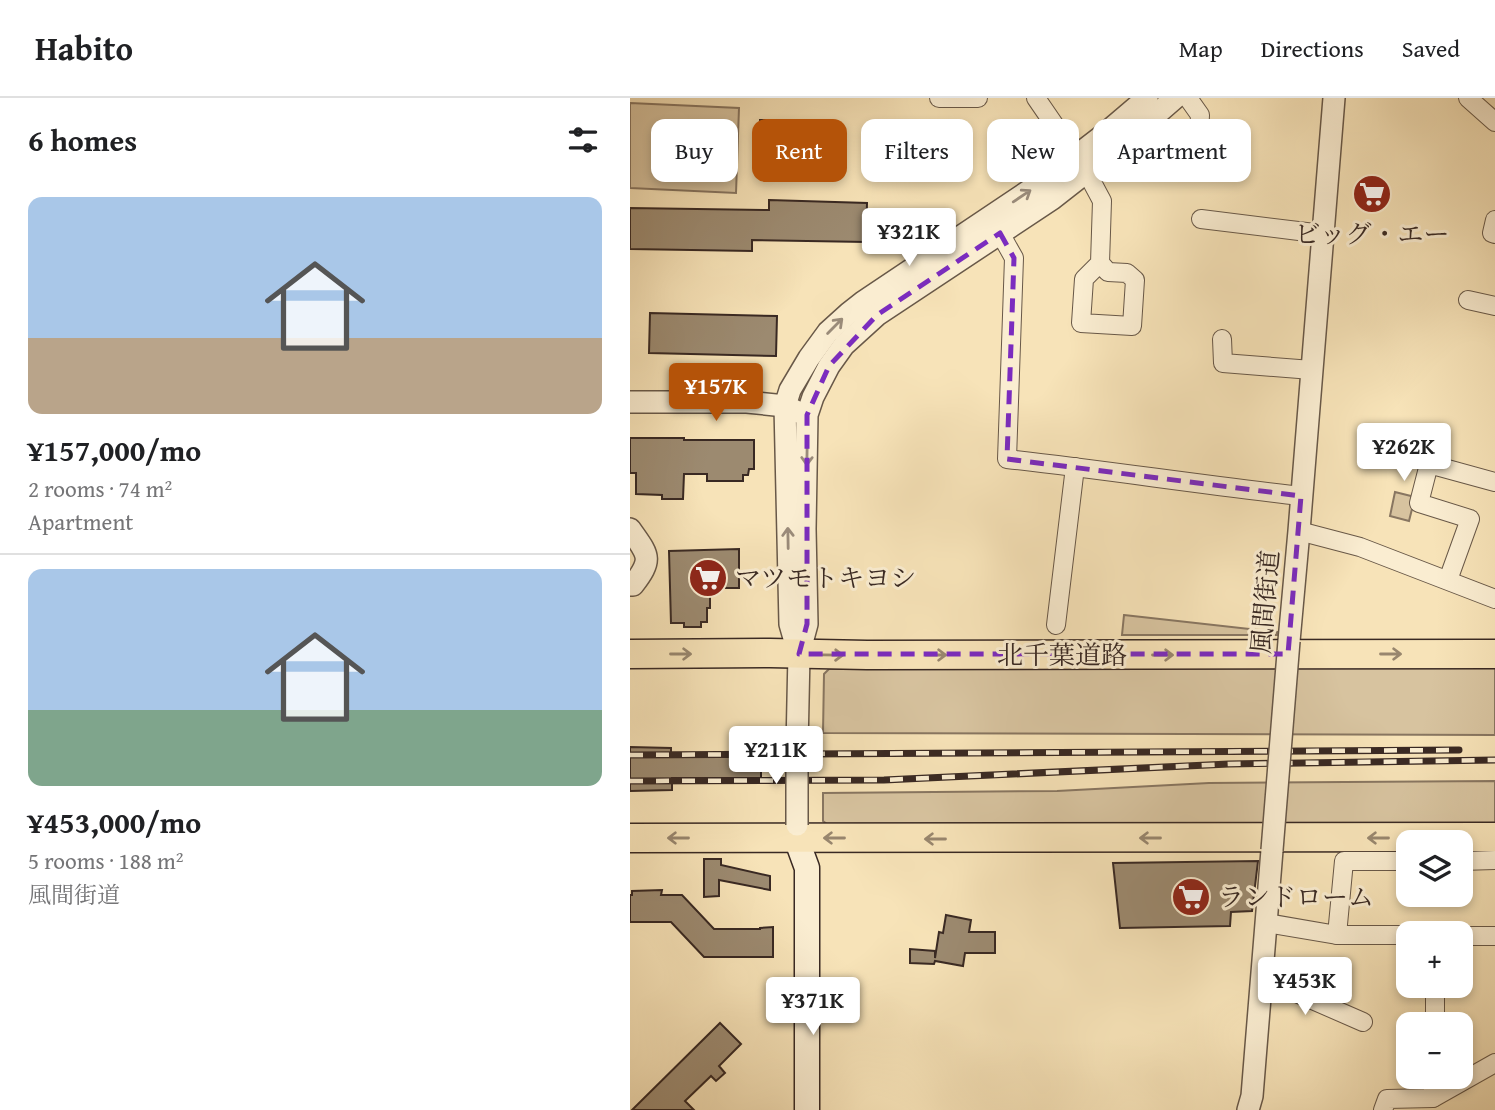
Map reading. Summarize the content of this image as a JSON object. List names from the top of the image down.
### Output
{
  "streets": {
    "highway": ["北千葉道路"],
    "street": ["風間街道"]
  },
  "places": {
    "supermarket": ["ビッグ・エー", "マツモトキヨシ", "ランドローム"]
  },
  "page": {
    "header": "Habito",
    "nav": ["Map", "Directions", "Saved"],
    "heading": "6 homes",
    "chip": [
      "Buy",
      "Rent",
      "Filters",
      "New",
      "Apartment"
    ],
    "list": [
      {
        "name": "¥157,000/mo",
        "note": "2 rooms · 74 m² · Apartment"
      },
      {
        "name": "¥453,000/mo",
        "note": "5 rooms · 188 m² · 風間街道"
      }
    ],
    "price": [
      "¥321K",
      "¥157K",
      "¥262K",
      "¥211K",
      "¥453K",
      "¥371K"
    ],
    "map_buttons": ["+", "−"]
  }
}
